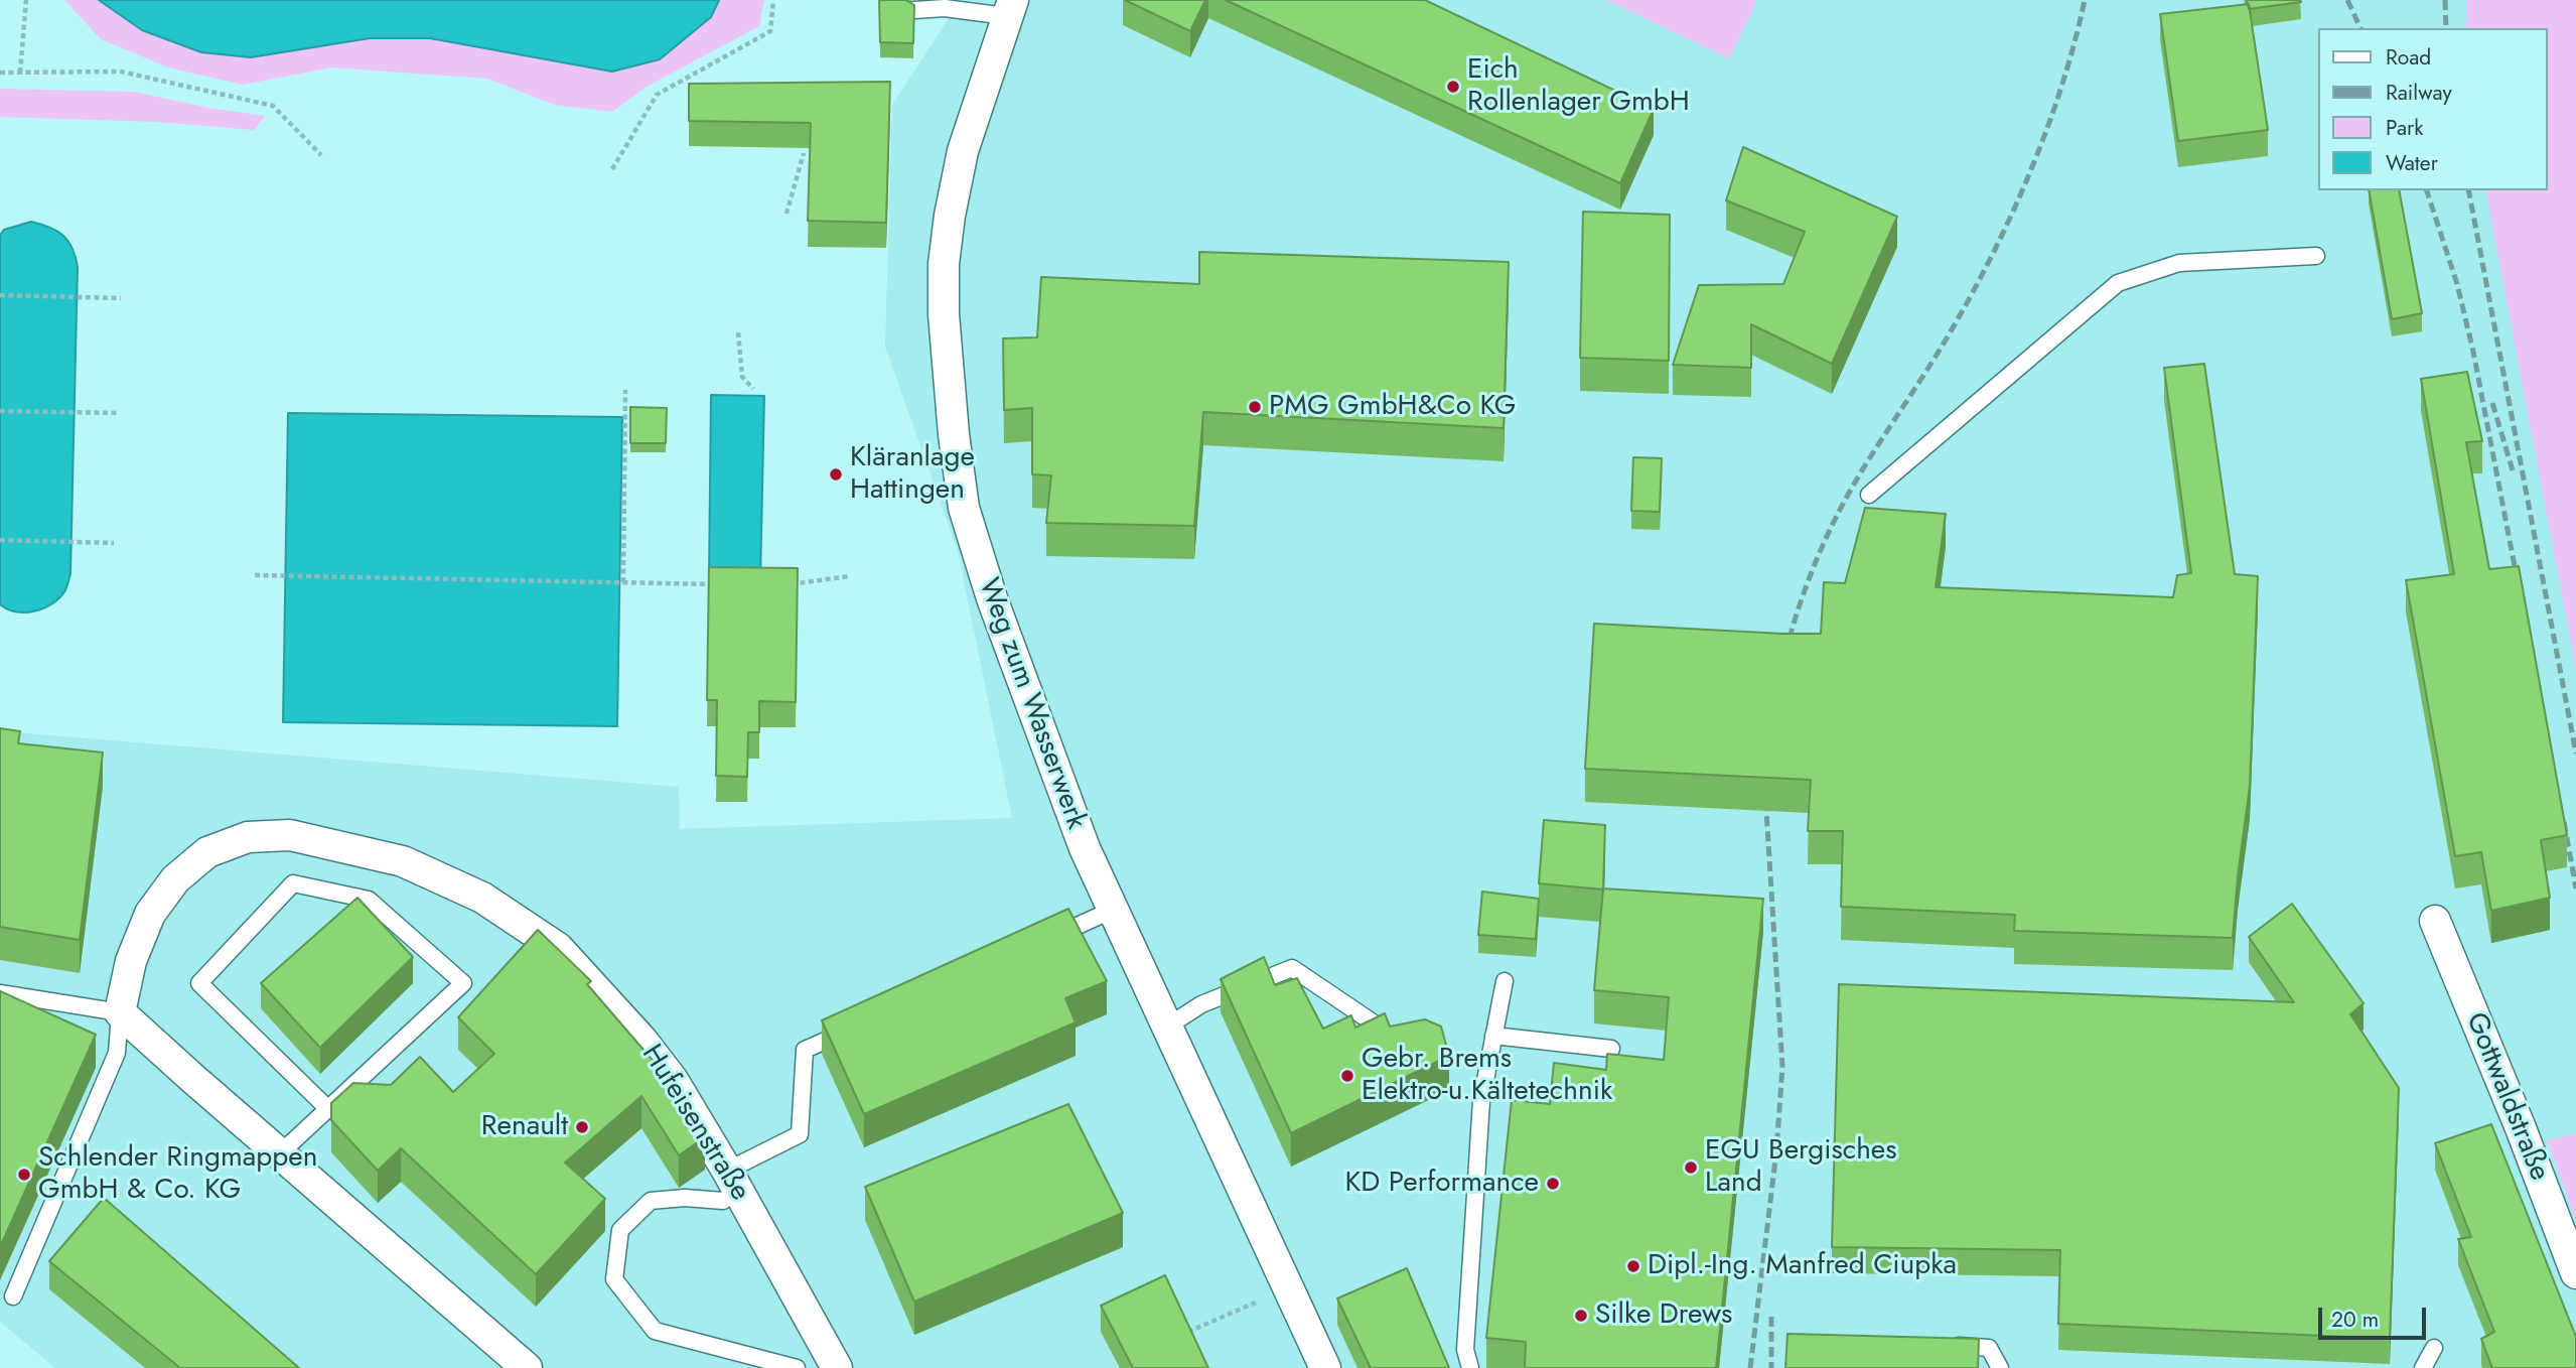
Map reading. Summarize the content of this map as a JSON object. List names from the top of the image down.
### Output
{
  "streets": {
    "street": ["Weg zum Wasserwerk", "Gottwaldstraße", "Hufeisenstraße"]
  },
  "places": [
    "Eich Rollenlager GmbH",
    "PMG GmbH&Co KG",
    "Kläranlage Hattingen",
    "Gebr. Brems Elektro-u.Kältetechnik",
    "Renault",
    "EGU Bergisches Land",
    "Schlender Ringmappen GmbH & Co. KG",
    "KD Performance",
    "Dipl.-Ing. Manfred Ciupka",
    "Silke Drews"
  ],
  "legend": [
    "Road",
    "Railway",
    "Park",
    "Water"
  ],
  "scale_bar": "20 m"
}
